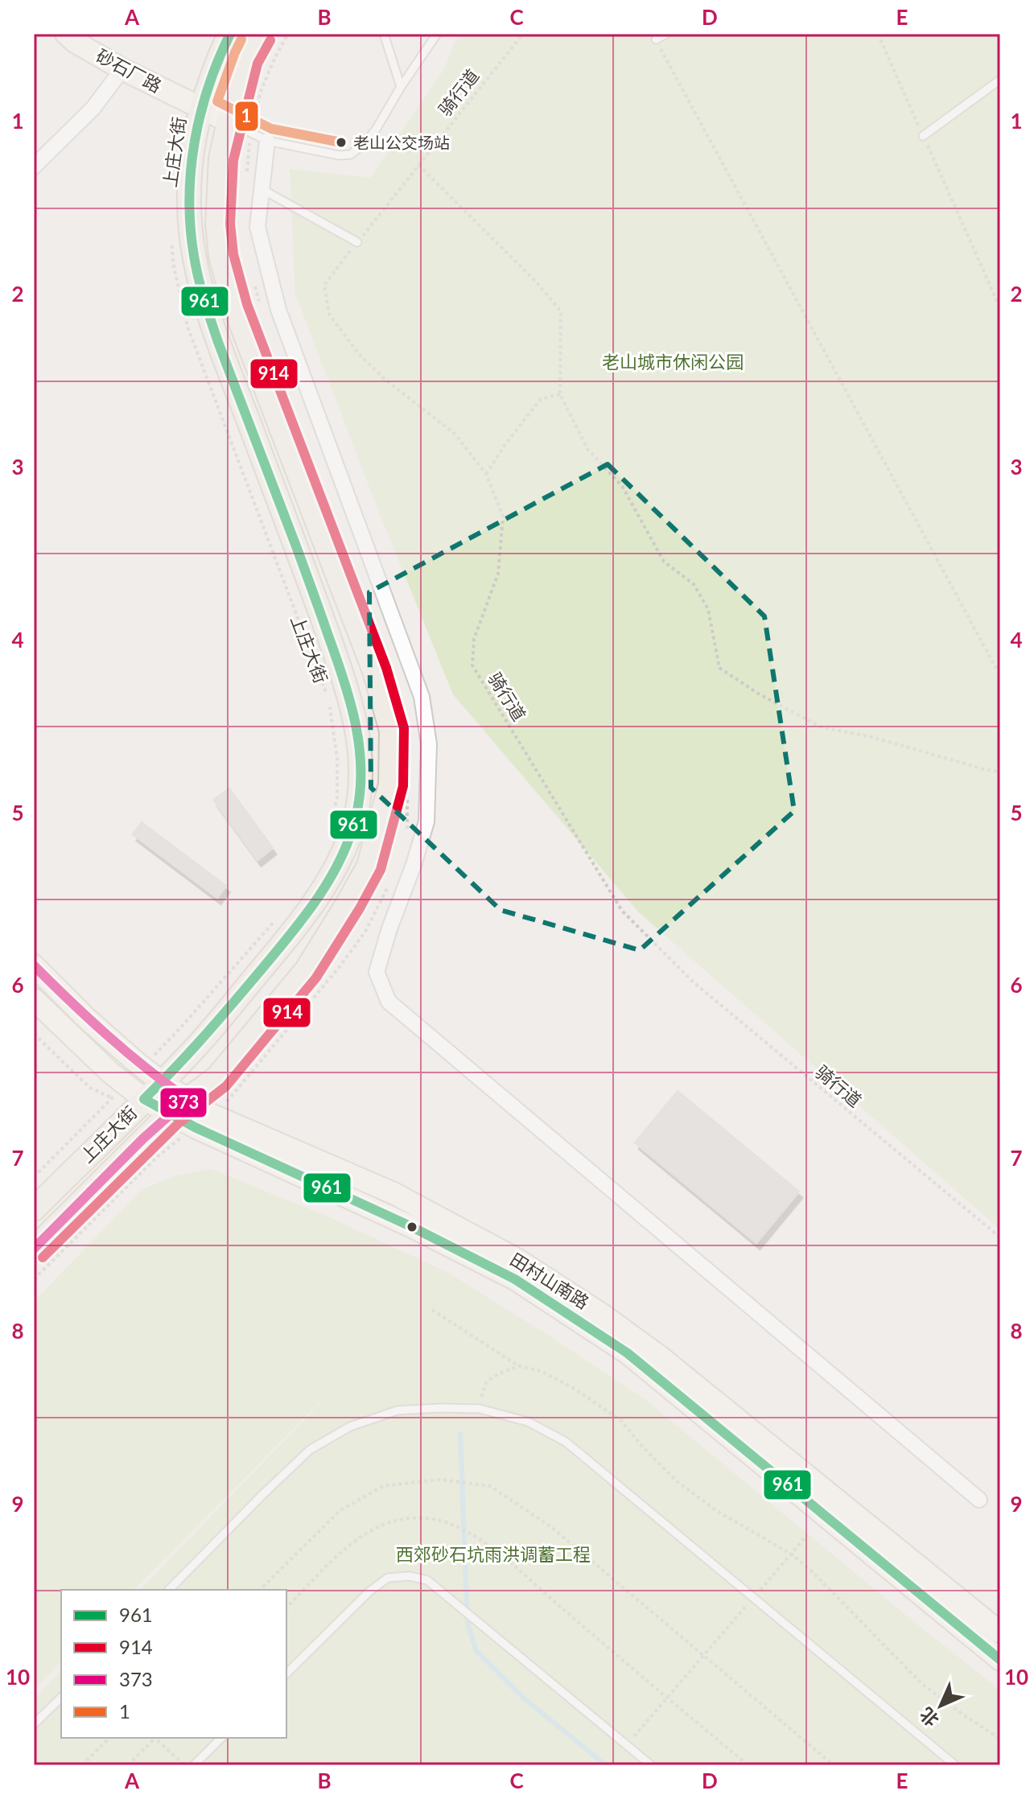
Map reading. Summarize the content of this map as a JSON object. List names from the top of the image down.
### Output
{
  "streets": {
    "main road": ["砂石厂路", "上庄大街", "田村山南路"],
    "path": ["骑行道"]
  },
  "crossings": [
    ["砂石厂路", "上庄大街"],
    ["上庄大街", "田村山南路"]
  ],
  "parks": ["老山城市休闲公园", "西郊砂石坑雨洪调蓄工程"],
  "places": ["老山公交场站"],
  "lines": [
    "transit line 961",
    "transit line 1",
    "transit line 914",
    "transit line 373"
  ],
  "legend": [
    "961",
    "914",
    "373",
    "1"
  ],
  "north": "bottom left",
  "grid": {
    "columns": [
      "A",
      "B",
      "C",
      "D",
      "E"
    ],
    "rows": [
      "1",
      "2",
      "3",
      "4",
      "5",
      "6",
      "7",
      "8",
      "9",
      "10"
    ]
  }
}
